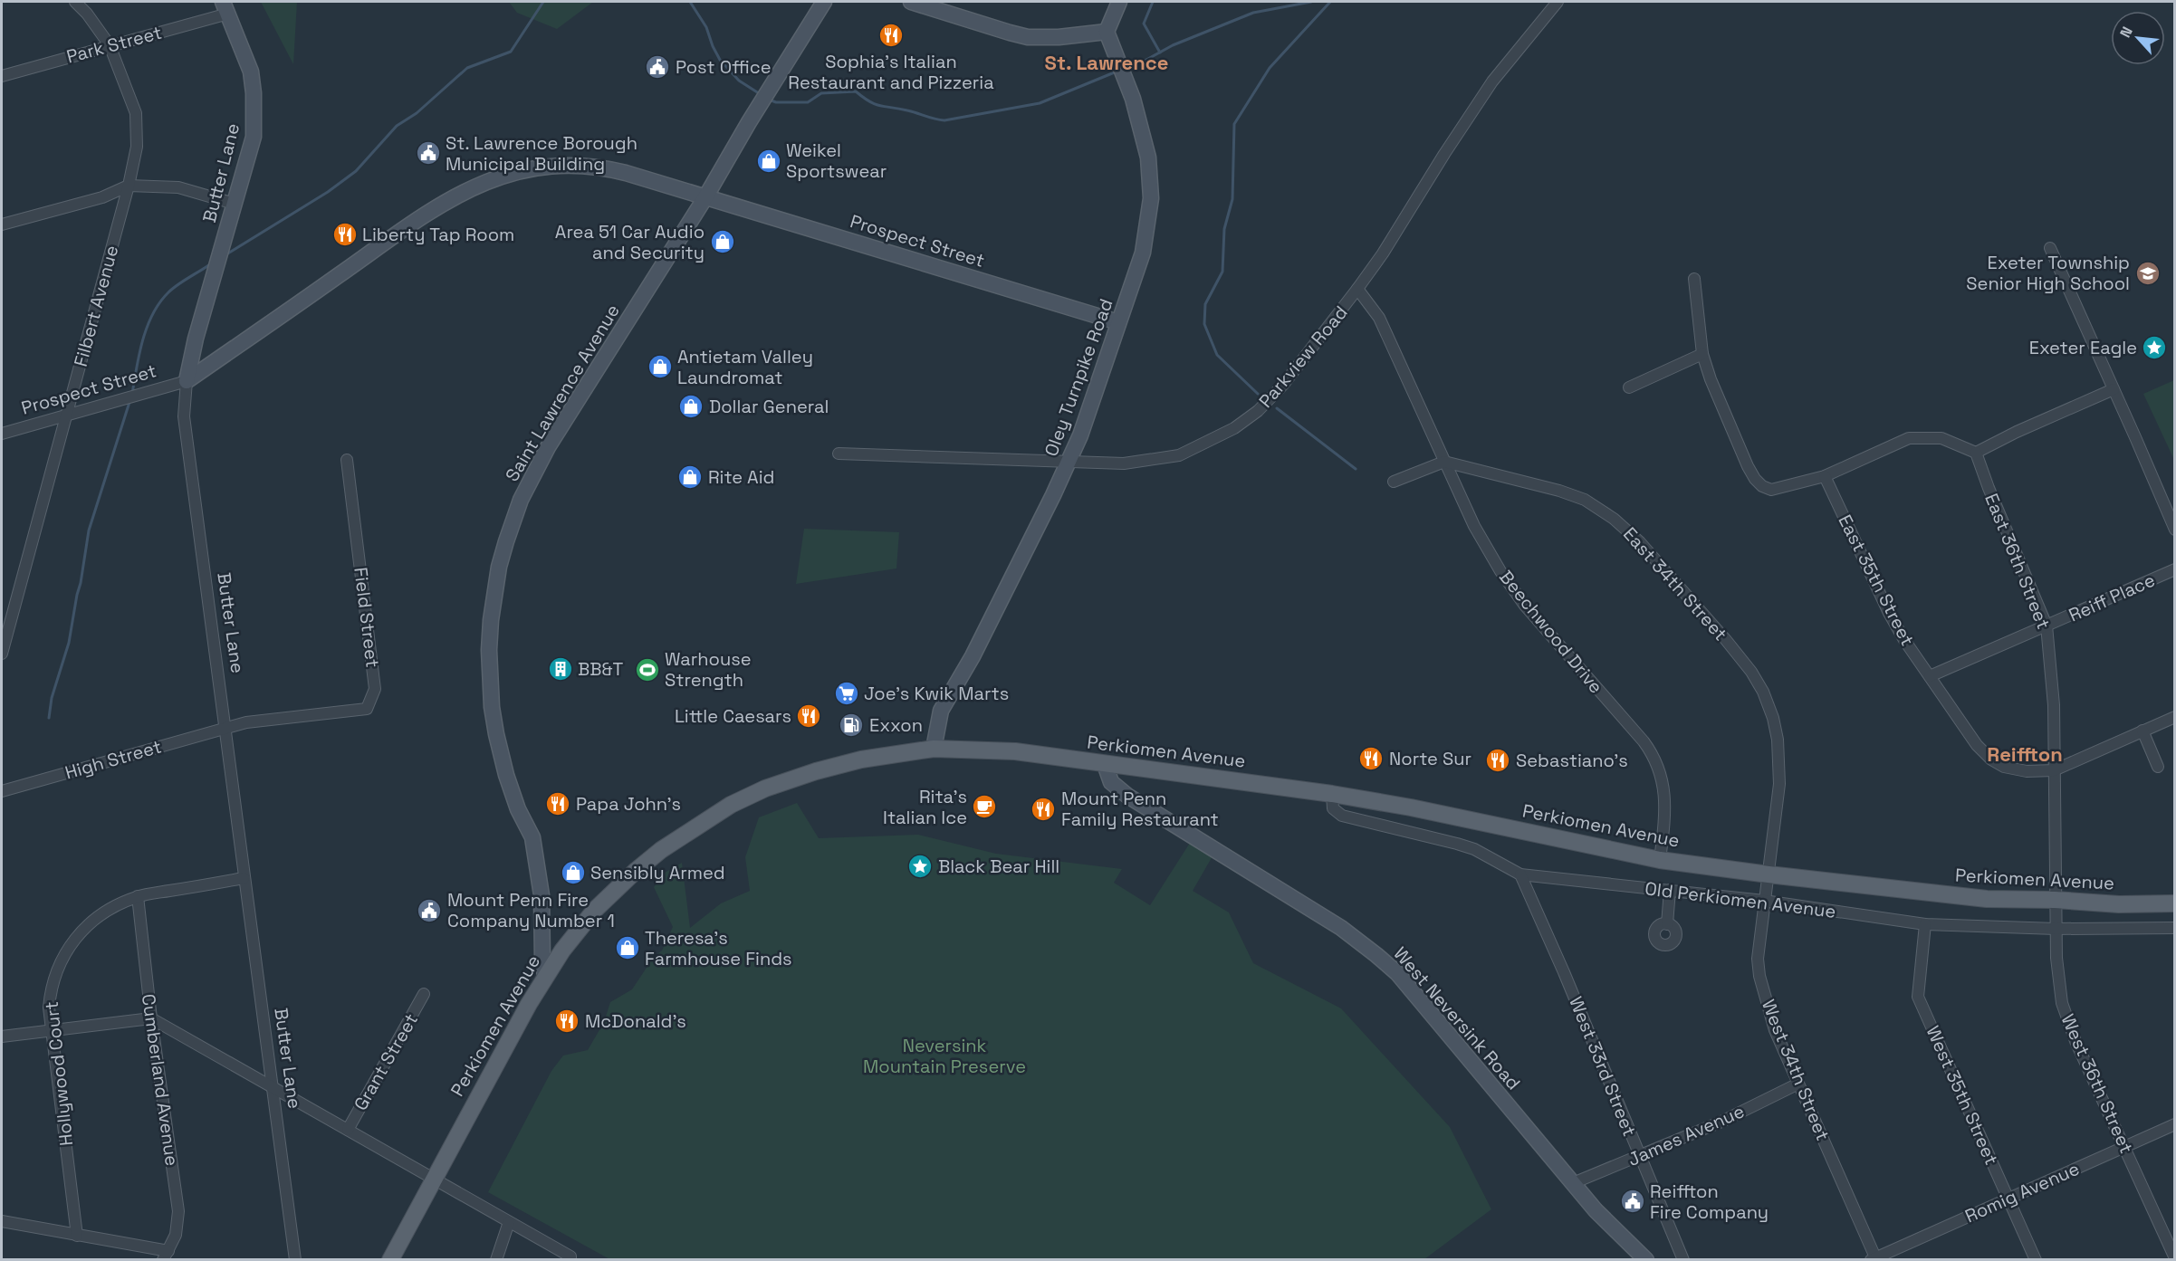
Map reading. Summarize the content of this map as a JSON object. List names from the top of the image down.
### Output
{
  "streets": {
    "main road": ["Perkiomen Avenue"],
    "street": [
      "Park Street",
      "Butter Lane",
      "Prospect Street",
      "Filbert Avenue",
      "Parkview Road",
      "Oley Turnpike Road",
      "Saint Lawrence Avenue",
      "East 36th Street",
      "East 35th Street",
      "East 34th Street",
      "Reiff Place",
      "Field Street",
      "Beechwood Drive",
      "High Street",
      "Old Perkiomen Avenue",
      "West Neversink Road",
      "Grant Street",
      "West 33rd Street",
      "West 34th Street",
      "Hollywood Court",
      "Cumberland Avenue",
      "West 36th Street",
      "West 35th Street",
      "James Avenue",
      "Romig Avenue"
    ]
  },
  "crossings": [
    ["Park Street", "Butter Lane"],
    ["Park Street", "Filbert Avenue"],
    ["Butter Lane", "Prospect Street"],
    ["Butter Lane", "High Street"],
    ["Butter Lane", "Hollywood Court"],
    ["Prospect Street", "Filbert Avenue"],
    ["Prospect Street", "Oley Turnpike Road"],
    ["Prospect Street", "Saint Lawrence Avenue"],
    ["Parkview Road", "Oley Turnpike Road"],
    ["Parkview Road", "Beechwood Drive"],
    ["Oley Turnpike Road", "Perkiomen Avenue"],
    ["Saint Lawrence Avenue", "Perkiomen Avenue"],
    ["East 36th Street", "East 35th Street"],
    ["East 36th Street", "Reiff Place"],
    ["East 36th Street", "Perkiomen Avenue"],
    ["East 36th Street", "West 36th Street"],
    ["East 35th Street", "Reiff Place"],
    ["East 34th Street", "Beechwood Drive"],
    ["East 34th Street", "Perkiomen Avenue"],
    ["East 34th Street", "West 34th Street"],
    ["Field Street", "High Street"],
    ["Beechwood Drive", "Perkiomen Avenue"],
    ["Perkiomen Avenue", "Old Perkiomen Avenue"],
    ["Perkiomen Avenue", "West Neversink Road"],
    ["Perkiomen Avenue", "West 34th Street"],
    ["Perkiomen Avenue", "West 36th Street"],
    ["Old Perkiomen Avenue", "West 33rd Street"],
    ["Old Perkiomen Avenue", "West 34th Street"],
    ["Old Perkiomen Avenue", "West 36th Street"],
    ["Old Perkiomen Avenue", "West 35th Street"],
    ["West Neversink Road", "James Avenue"],
    ["West 33rd Street", "James Avenue"],
    ["West 34th Street", "James Avenue"],
    ["West 34th Street", "Romig Avenue"],
    ["Hollywood Court", "Cumberland Avenue"],
    ["West 36th Street", "Romig Avenue"],
    ["West 35th Street", "Romig Avenue"]
  ],
  "districts": ["St. Lawrence", "Reiffton"],
  "parks": ["Neversink Mountain Preserve"],
  "places": {
    "restaurant": [
      "Sophia's Italian Restaurant and Pizzeria",
      "Liberty Tap Room",
      "Little Caesars",
      "Norte Sur",
      "Sebastiano's",
      "Papa John's",
      "Mount Penn Family Restaurant",
      "McDonald's"
    ],
    "public building": [
      "Post Office",
      "St. Lawrence Borough Municipal Building",
      "Mount Penn Fire Company Number 1",
      "Reiffton Fire Company"
    ],
    "shop": [
      "Weikel Sportswear",
      "Area 51 Car Audio and Security",
      "Antietam Valley Laundromat",
      "Dollar General",
      "Rite Aid",
      "Sensibly Armed",
      "Theresa's Farmhouse Finds"
    ],
    "school or university": ["Exeter Township Senior High School"],
    "place": ["Exeter Eagle", "Black Bear Hill"],
    "building": ["BB&T"],
    "sports": ["Warhouse Strength"],
    "supermarket": ["Joe's Kwik Marts"],
    "fuel station": ["Exxon"],
    "cafe": ["Rita's Italian Ice"]
  },
  "north": "top left"
}
